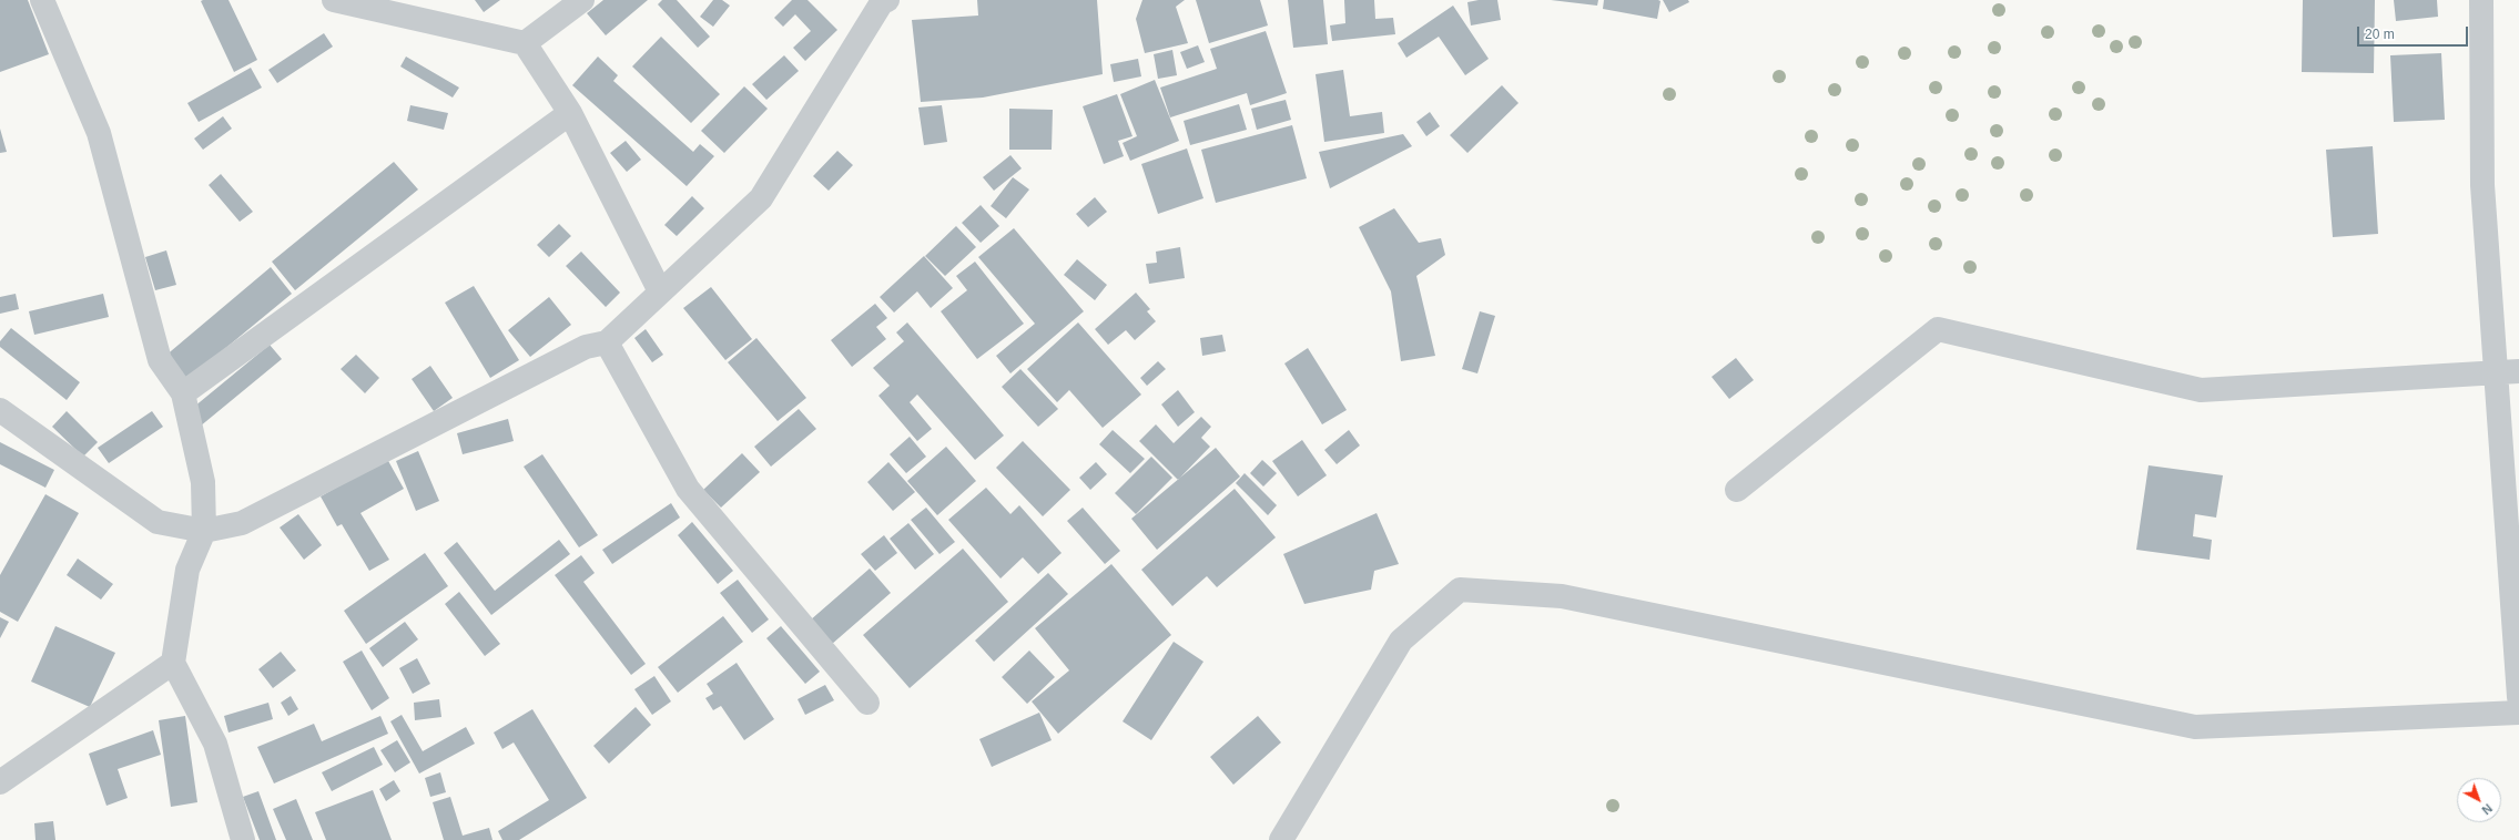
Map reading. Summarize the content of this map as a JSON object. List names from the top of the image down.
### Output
{
  "scale_bar": "20 m",
  "north": "bottom right"
}
